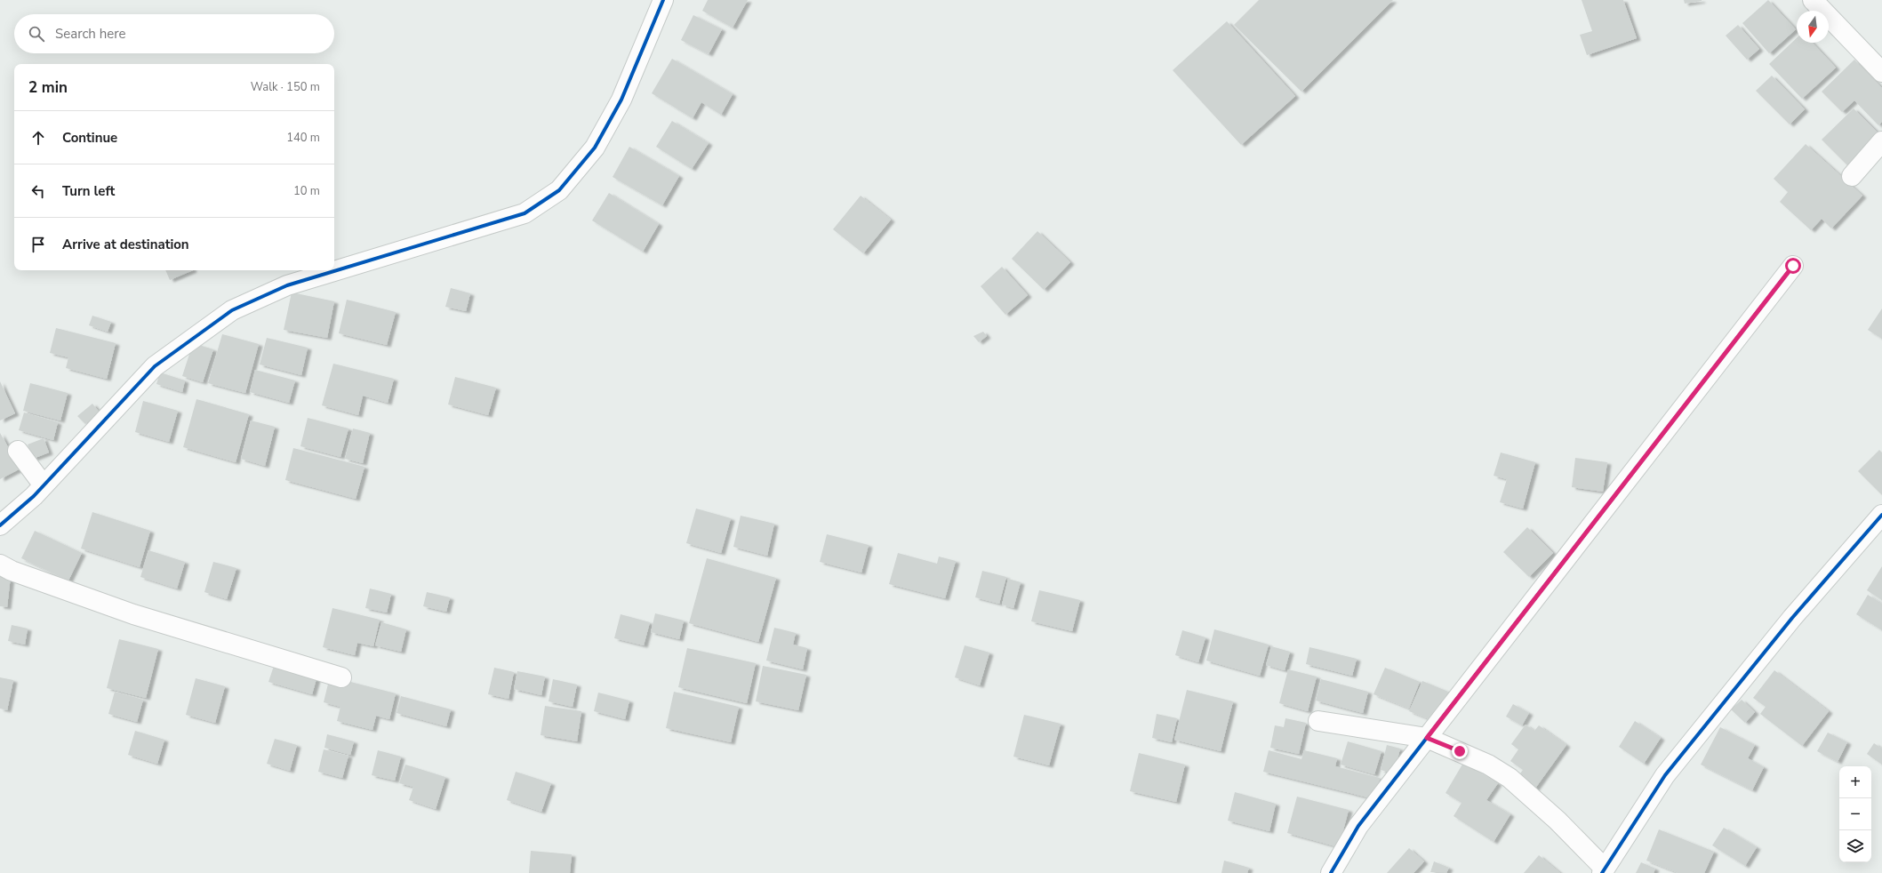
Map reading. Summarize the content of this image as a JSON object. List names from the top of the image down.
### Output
{
  "north": "bottom",
  "page": {
    "search": "Search here",
    "heading": ["2 min", "Walk · 150 m"],
    "list": [
      ["Continue", "140 m"],
      ["Turn left", "10 m"],
      "Arrive at destination"
    ],
    "map_buttons": ["+", "−"]
  }
}
